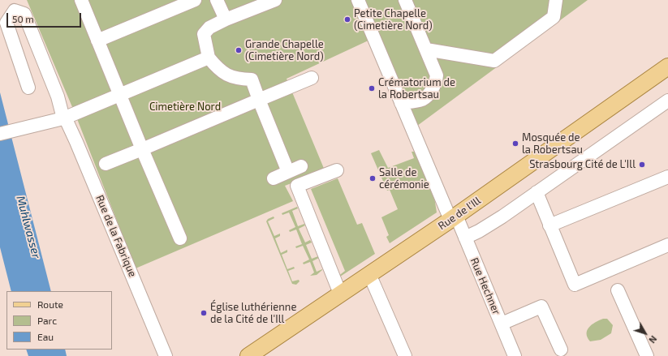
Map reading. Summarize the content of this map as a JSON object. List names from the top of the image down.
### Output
{
  "streets": {
    "main road": ["Rue de l'Ill"],
    "street": ["Rue de la Fabrique", "Rue Hechner"]
  },
  "crossings": [
    ["Rue de l'Ill", "Rue Hechner"]
  ],
  "water": ["Muhlwasser"],
  "parks": ["Cimetière Nord"],
  "places": [
    "Petite Chapelle (Cimetière Nord)",
    "Grande Chapelle (Cimetière Nord)",
    "Crématorium de la Robertsau",
    "Mosquée de la Robertsau",
    "Strasbourg Cité de L'Ill",
    "Salle de cérémonie",
    "Église luthérienne de la Cité de l'Ill"
  ],
  "legend": ["Route", "Parc", "Eau"],
  "scale_bar": "50 m",
  "north": "bottom right"
}
